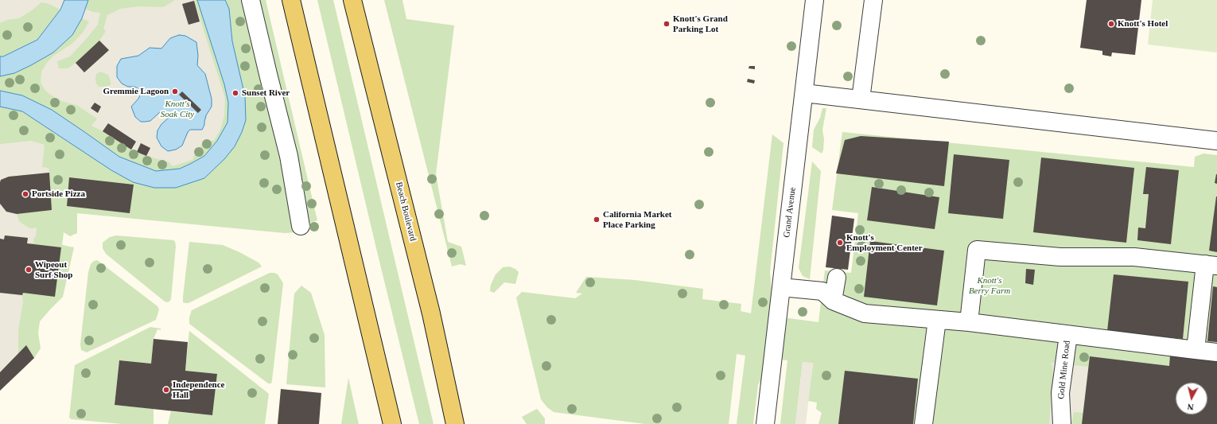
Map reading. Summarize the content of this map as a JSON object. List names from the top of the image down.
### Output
{
  "streets": {
    "main road": ["Beach Boulevard"],
    "street": ["Grand Avenue", "Gold Mine Road"]
  },
  "parks": ["Knott's Soak City", "Knott's Berry Farm"],
  "places": [
    "Knott's Grand Parking Lot",
    "Knott's Hotel",
    "Gremmie Lagoon",
    "Sunset River",
    "Portside Pizza",
    "California Market Place Parking",
    "Knott's Employment Center",
    "Wipeout Surf Shop",
    "Independence Hall"
  ],
  "north": "bottom"
}
